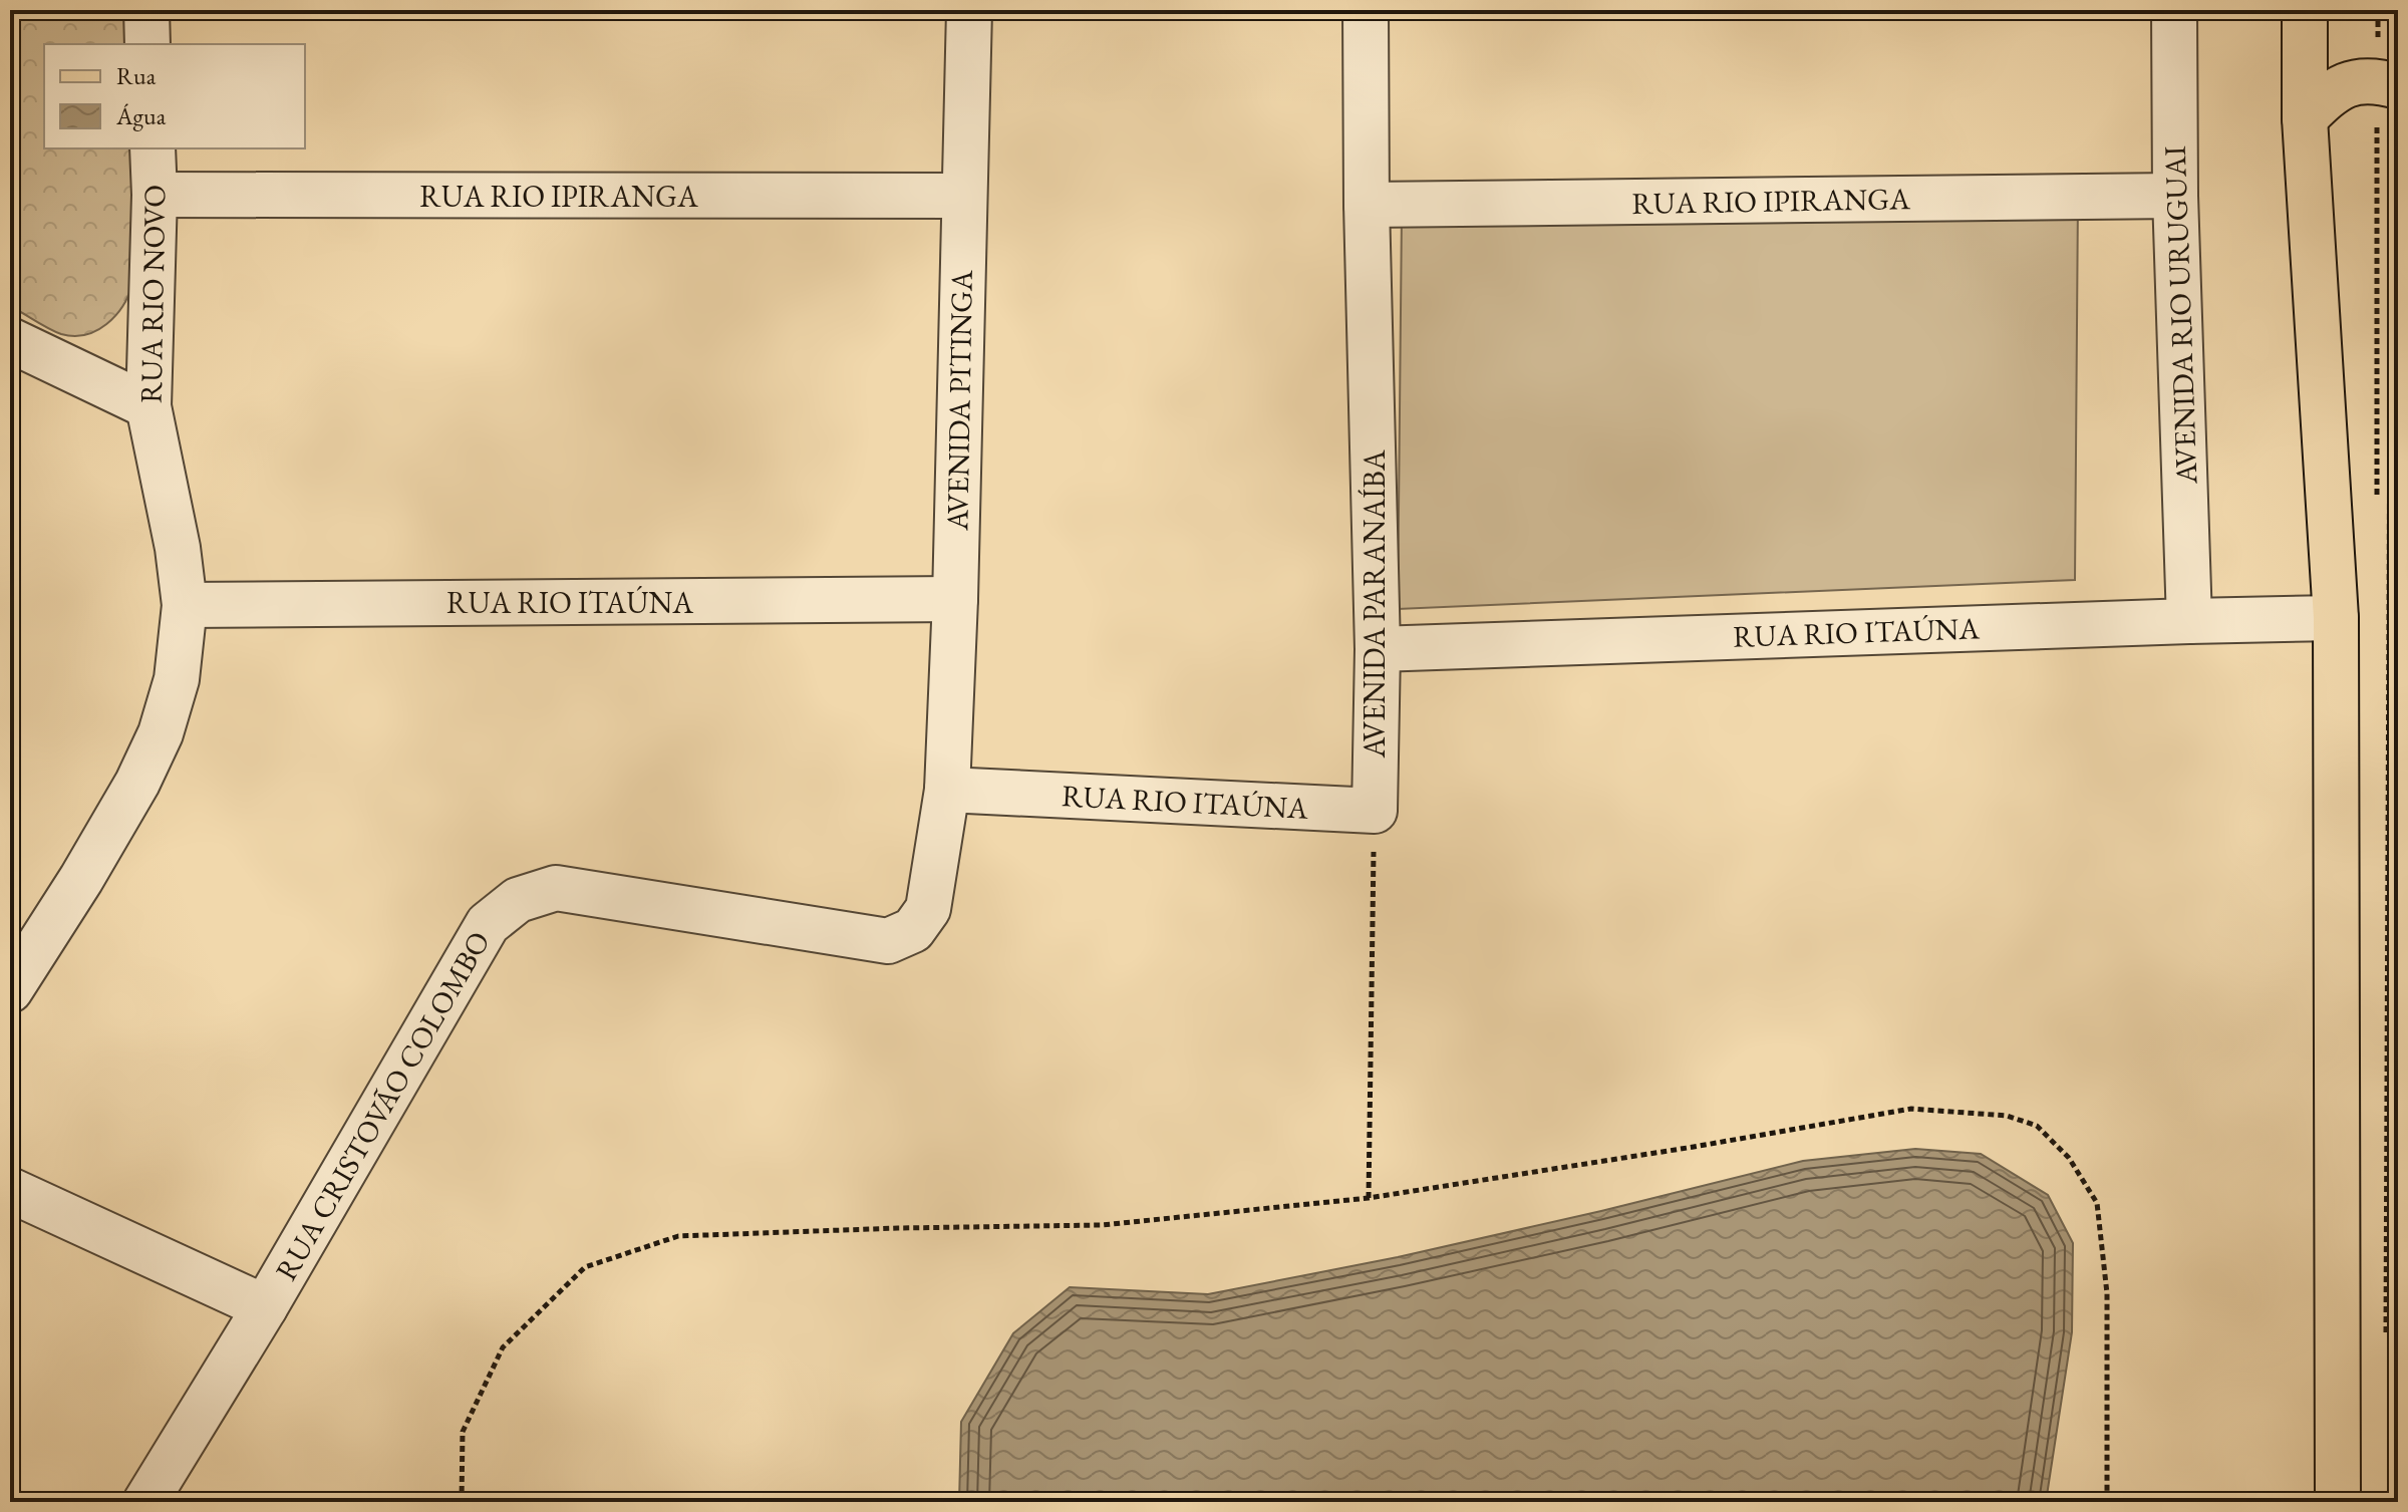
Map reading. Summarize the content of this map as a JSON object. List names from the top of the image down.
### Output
{
  "streets": {
    "street": [
      "RUA RIO IPIRANGA",
      "RUA RIO NOVO",
      "AVENIDA RIO URUGUAI",
      "AVENIDA PITINGA",
      "RUA RIO ITAÚNA",
      "AVENIDA PARANAÍBA",
      "RUA CRISTOVÃO COLOMBO"
    ]
  },
  "crossings": [
    ["RUA RIO IPIRANGA", "RUA RIO NOVO"],
    ["RUA RIO IPIRANGA", "AVENIDA RIO URUGUAI"],
    ["RUA RIO IPIRANGA", "AVENIDA PITINGA"],
    ["RUA RIO IPIRANGA", "AVENIDA PARANAÍBA"],
    ["RUA RIO NOVO", "RUA RIO ITAÚNA"],
    ["AVENIDA RIO URUGUAI", "RUA RIO ITAÚNA"],
    ["AVENIDA PITINGA", "RUA RIO ITAÚNA"],
    ["AVENIDA PITINGA", "RUA CRISTOVÃO COLOMBO"],
    ["RUA RIO ITAÚNA", "AVENIDA PARANAÍBA"],
    ["RUA RIO ITAÚNA", "RUA CRISTOVÃO COLOMBO"]
  ],
  "legend": ["Rua", "Água"]
}
